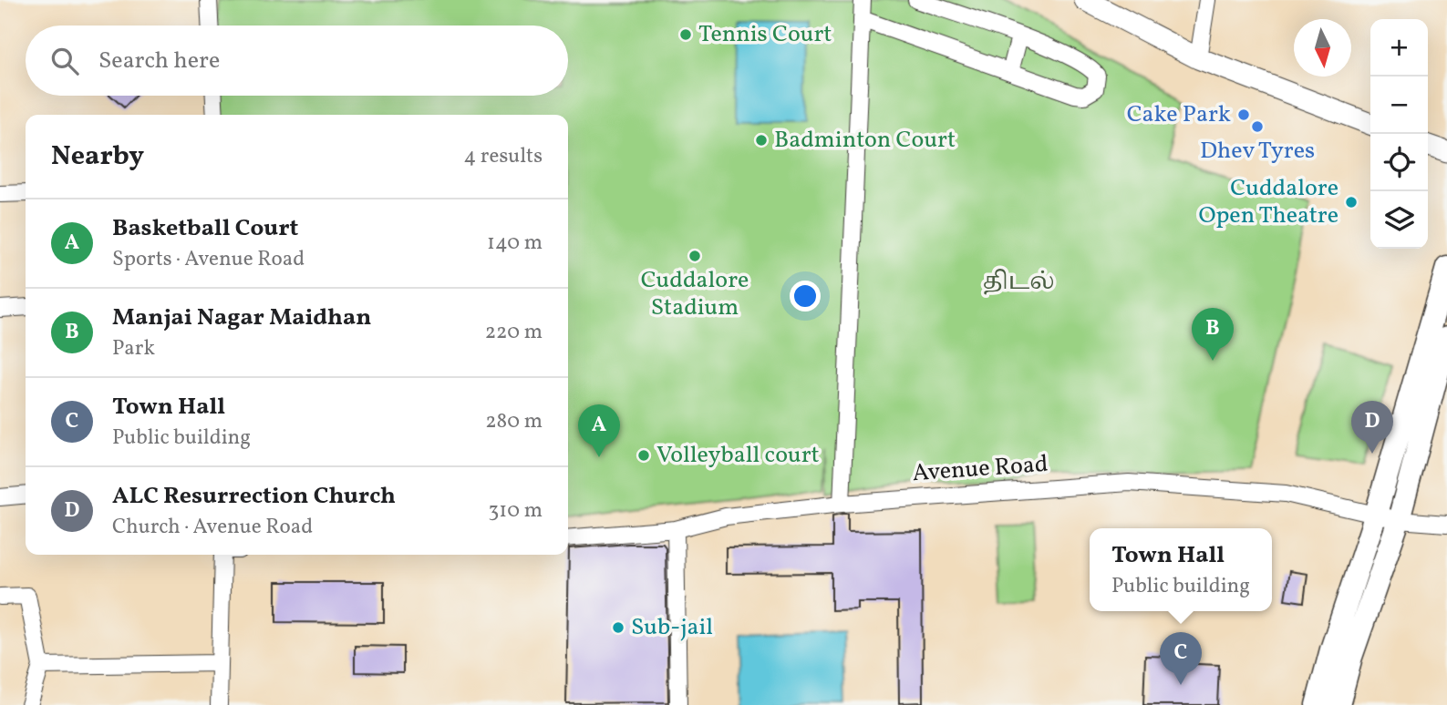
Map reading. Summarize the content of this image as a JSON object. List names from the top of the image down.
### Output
{
  "streets": {
    "street": ["Avenue Road"]
  },
  "parks": ["திடல்"],
  "places": [
    "Tennis Court",
    "Cake Park",
    "Dhev Tyres",
    "Badminton Court",
    "Cuddalore Open Theatre",
    "Cuddalore Stadium",
    "Volleyball court",
    "Sub-jail"
  ],
  "north": "bottom",
  "page": {
    "map_buttons": ["+", "−"],
    "search": "Search here",
    "heading": ["Nearby", "4 results"],
    "list": [
      {
        "mark": "A",
        "name": "Basketball Court",
        "note": "Sports · Avenue Road",
        "value": "140 m"
      },
      {
        "mark": "B",
        "name": "Manjai Nagar Maidhan",
        "note": "Park",
        "value": "220 m"
      },
      {
        "mark": "C",
        "name": "Town Hall",
        "note": "Public building",
        "value": "280 m"
      },
      {
        "mark": "D",
        "name": "ALC Resurrection Church",
        "note": "Church · Avenue Road",
        "value": "310 m"
      }
    ],
    "pins": [
      "B",
      "D",
      "A",
      "C"
    ],
    "popup": ["Town Hall", "Public building"]
  }
}
